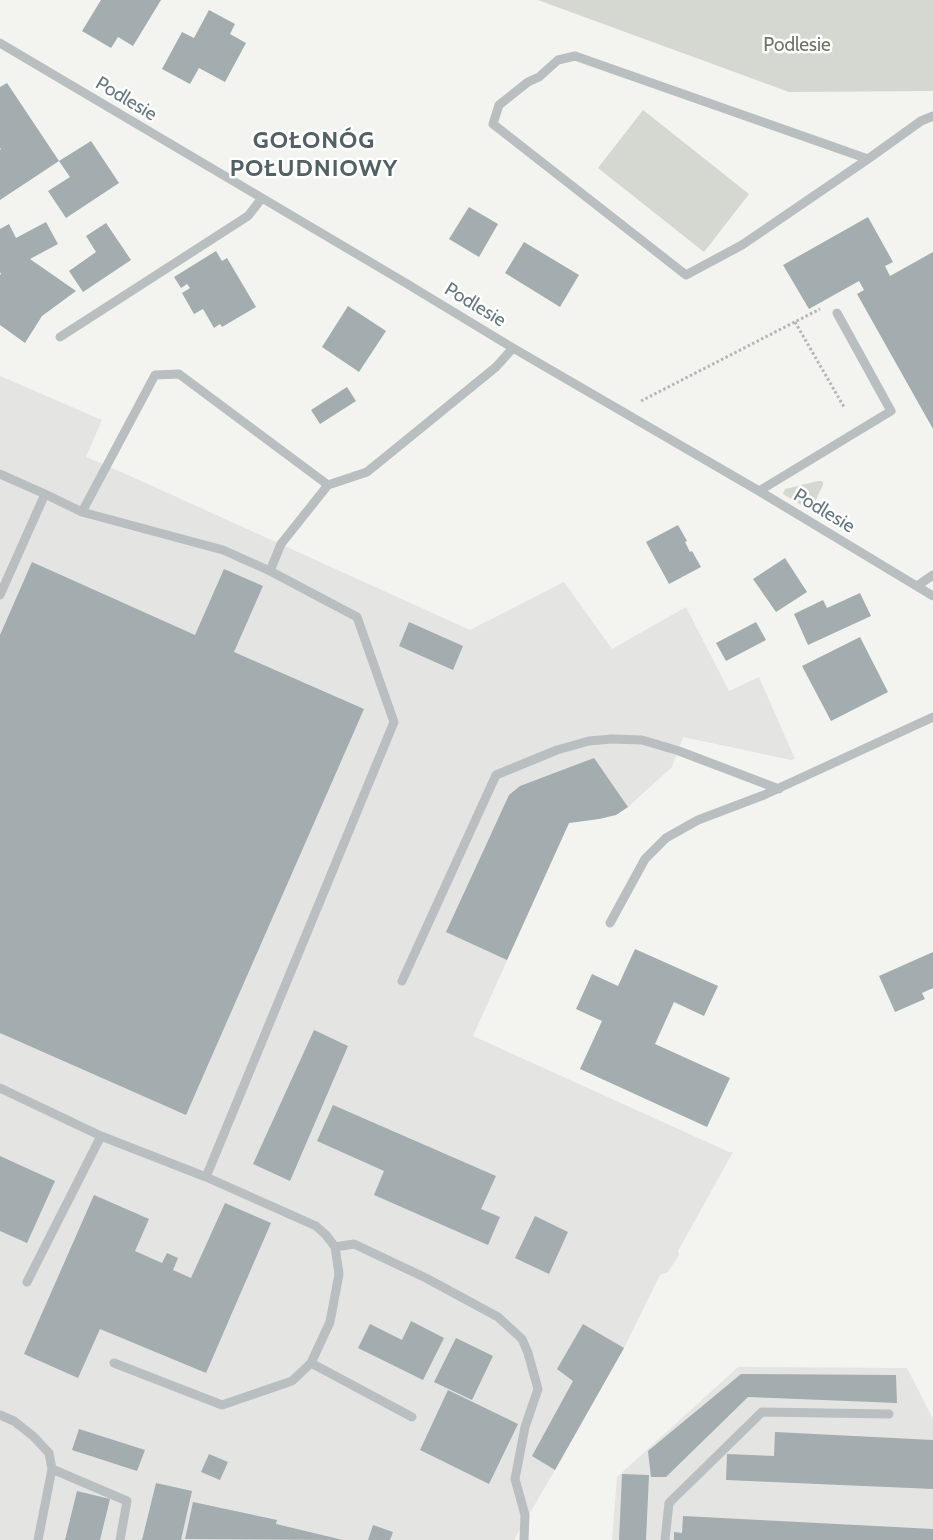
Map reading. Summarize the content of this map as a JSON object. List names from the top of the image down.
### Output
{
  "streets": {
    "street": ["Podlesie"]
  },
  "districts": ["GOŁONÓG POŁUDNIOWY"],
  "parks": ["Podlesie"]
}
